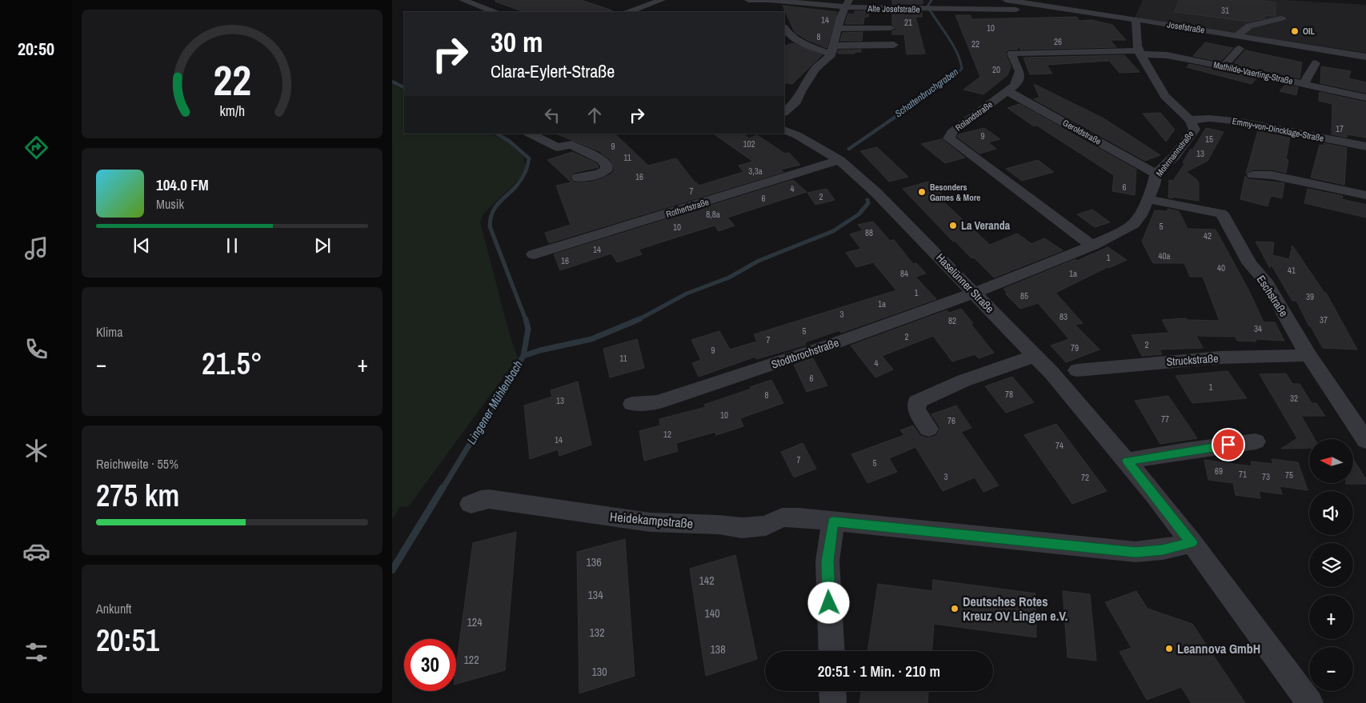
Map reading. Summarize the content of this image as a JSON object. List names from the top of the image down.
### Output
{
  "streets": {
    "street": [
      "Alte Josefstraße",
      "Josefstraße",
      "Mathilde-Vaerting-Straße",
      "Rolandstraße",
      "Emmy-von-Dincklage-Straße",
      "Geroldstraße",
      "Mohrmannstraße",
      "Rothertstraße",
      "Haselünner Straße",
      "Eschstraße",
      "Stodtbrochstraße",
      "Struckstraße",
      "Heidekampstraße"
    ]
  },
  "crossings": [
    ["Josefstraße", "Mohrmannstraße"],
    ["Mathilde-Vaerting-Straße", "Rolandstraße"],
    ["Mathilde-Vaerting-Straße", "Mohrmannstraße"],
    ["Rolandstraße", "Geroldstraße"],
    ["Rolandstraße", "Mohrmannstraße"],
    ["Emmy-von-Dincklage-Straße", "Mohrmannstraße"],
    ["Geroldstraße", "Mohrmannstraße"],
    ["Mohrmannstraße", "Haselünner Straße"],
    ["Mohrmannstraße", "Eschstraße"],
    ["Mohrmannstraße", "Stodtbrochstraße"],
    ["Rothertstraße", "Haselünner Straße"],
    ["Haselünner Straße", "Stodtbrochstraße"],
    ["Haselünner Straße", "Heidekampstraße"],
    ["Eschstraße", "Struckstraße"]
  ],
  "water": ["Schattenbruchgraben", "Lingener Mühlenbach"],
  "places": [
    "OIL",
    "Besonders Games & More",
    "La Veranda",
    "Deutsches Rotes Kreuz OV Lingen e.V.",
    "Leannova GmbH"
  ],
  "house_numbers": [
    "31",
    "14",
    "21",
    "10",
    "8",
    "26",
    "22",
    "20",
    "17",
    "9",
    "15",
    "102",
    "9",
    "13",
    "11",
    "3,3a",
    "16",
    "6",
    "4",
    "7",
    "2",
    "6",
    "8,8a",
    "5",
    "10",
    "88",
    "42",
    "14",
    "40a",
    "1",
    "16",
    "40",
    "41",
    "84",
    "1a",
    "1",
    "85",
    "39",
    "1a",
    "3",
    "83",
    "37",
    "82",
    "34",
    "5",
    "2",
    "7",
    "2",
    "79",
    "9",
    "11",
    "4",
    "6",
    "1",
    "78",
    "8",
    "32",
    "13",
    "10",
    "77",
    "76",
    "12",
    "14",
    "74",
    "7",
    "5",
    "69",
    "71",
    "75",
    "3",
    "73",
    "72",
    "136",
    "142",
    "134",
    "140",
    "124",
    "132",
    "138",
    "122",
    "130"
  ],
  "north": "left",
  "page": {
    "tabs": "20:50",
    "turn": ["30 m", "Clara-Eylert-Straße"],
    "song": ["104.0 FM", "Musik"],
    "tile": [
      "Klima",
      ["Reichweite · 55%", "275 km"],
      ["Ankunft", "20:51"]
    ],
    "heat": ["−", "21.5°", "+"],
    "map_buttons": ["+", "−"],
    "limit": "30",
    "trip": "20:51 · 1 Min. · 210 m",
    "gauge": ["22", "km/h"]
  }
}
